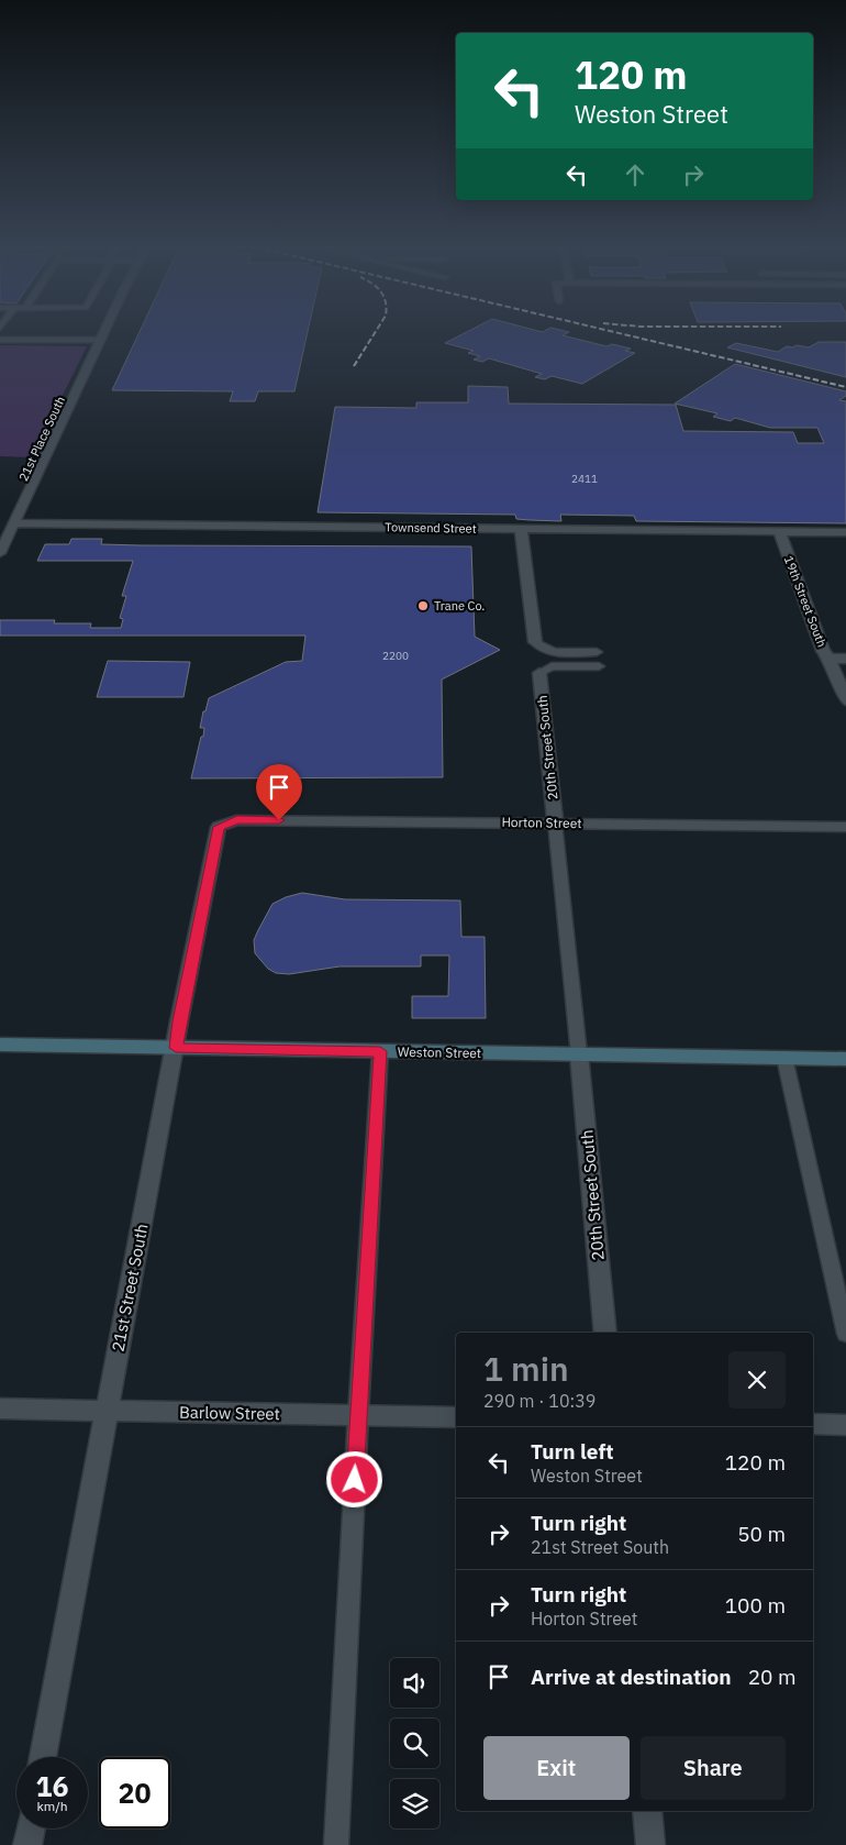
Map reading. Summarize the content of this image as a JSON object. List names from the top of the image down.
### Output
{
  "streets": {
    "street": [
      "21st Place South",
      "Townsend Street",
      "19th Street South",
      "20th Street South",
      "Horton Street",
      "Weston Street",
      "21st Street South",
      "Barlow Street"
    ]
  },
  "crossings": [
    ["21st Place South", "Townsend Street"],
    ["Townsend Street", "19th Street South"],
    ["20th Street South", "Horton Street"],
    ["20th Street South", "Weston Street"],
    ["Horton Street", "21st Street South"],
    ["Weston Street", "21st Street South"],
    ["21st Street South", "Barlow Street"]
  ],
  "places": ["Trane Co."],
  "house_numbers": ["2411", "2200"],
  "page": {
    "turn": ["120 m", "Weston Street"],
    "heading": ["1 min", "290 m · 10:39"],
    "list": [
      {
        "name": "Turn left",
        "note": "Weston Street",
        "value": "120 m"
      },
      {
        "name": "Turn right",
        "note": "21st Street South",
        "value": "50 m"
      },
      {
        "name": "Turn right",
        "note": "Horton Street",
        "value": "100 m"
      },
      {
        "name": "Arrive at destination",
        "value": "20 m"
      }
    ],
    "buttons": ["Exit", "Share"],
    "speed": "16 km/h",
    "limit": "20"
  }
}
